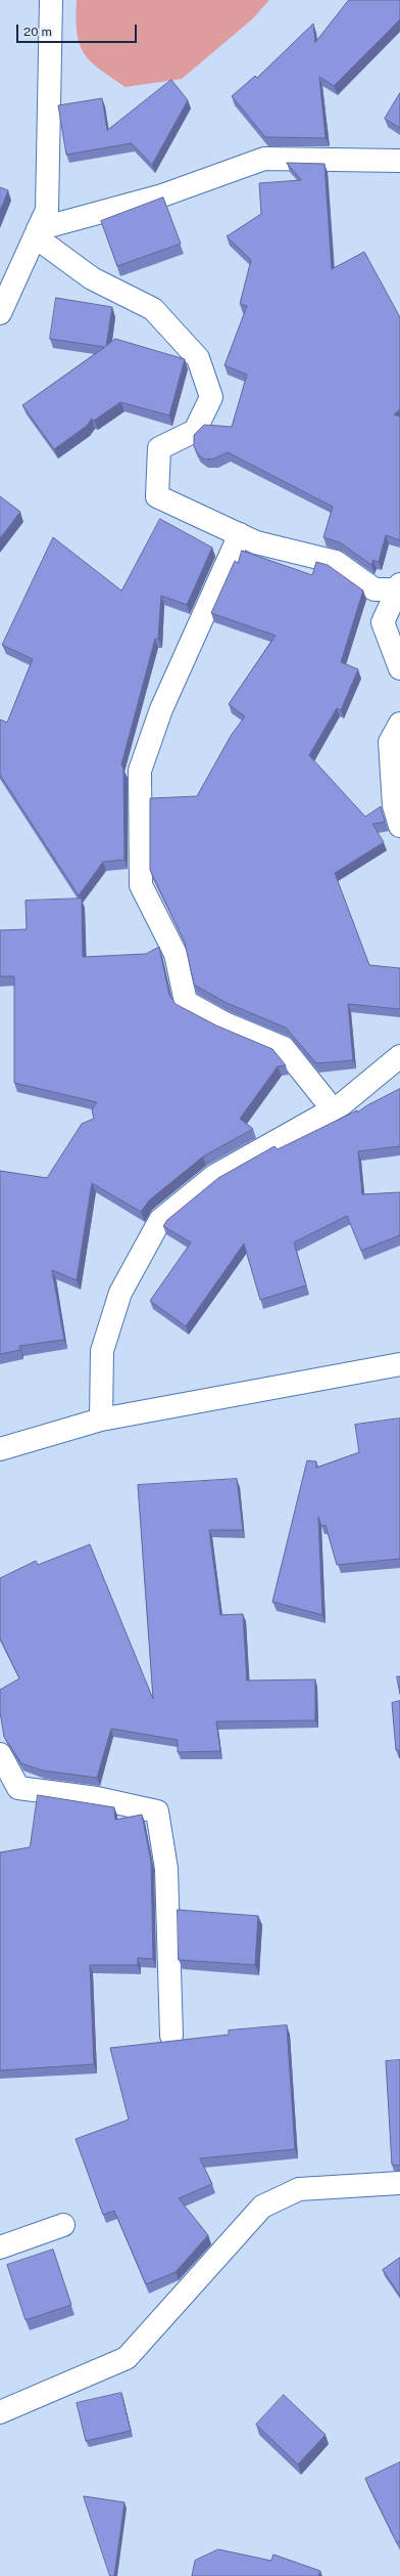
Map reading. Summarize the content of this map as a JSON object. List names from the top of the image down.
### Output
{
  "scale_bar": "20 m"
}
